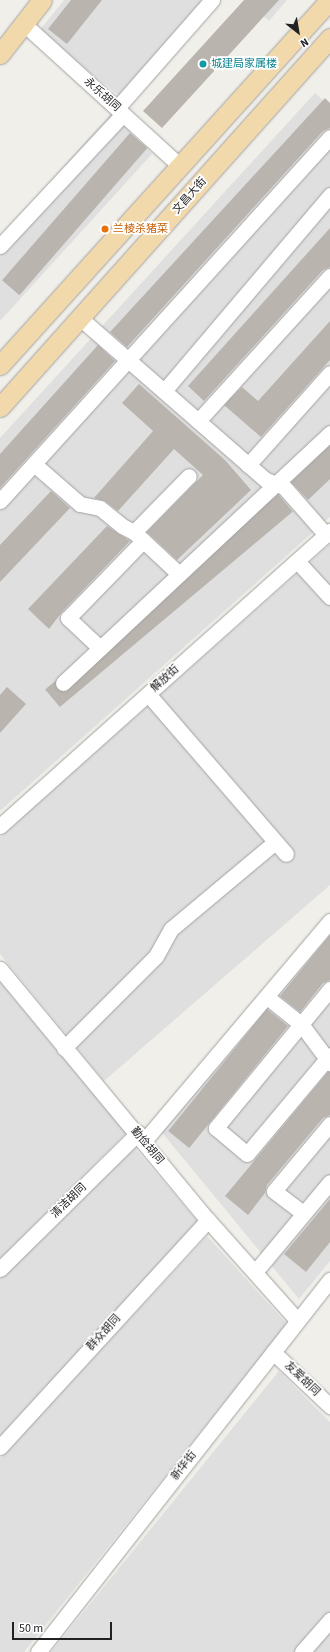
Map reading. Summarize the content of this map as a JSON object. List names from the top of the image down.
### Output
{
  "streets": {
    "main road": ["文昌大街"],
    "street": [
      "永乐胡同",
      "解放街",
      "勤俭胡同",
      "清洁胡同",
      "群众胡同",
      "友爱胡同",
      "新华街"
    ]
  },
  "crossings": [
    ["勤俭胡同", "清洁胡同"],
    ["勤俭胡同", "群众胡同"],
    ["勤俭胡同", "新华街"],
    ["友爱胡同", "新华街"]
  ],
  "places": ["城建局家属楼", "兰棱杀猪菜"],
  "scale_bar": "50 m",
  "north": "bottom right"
}
